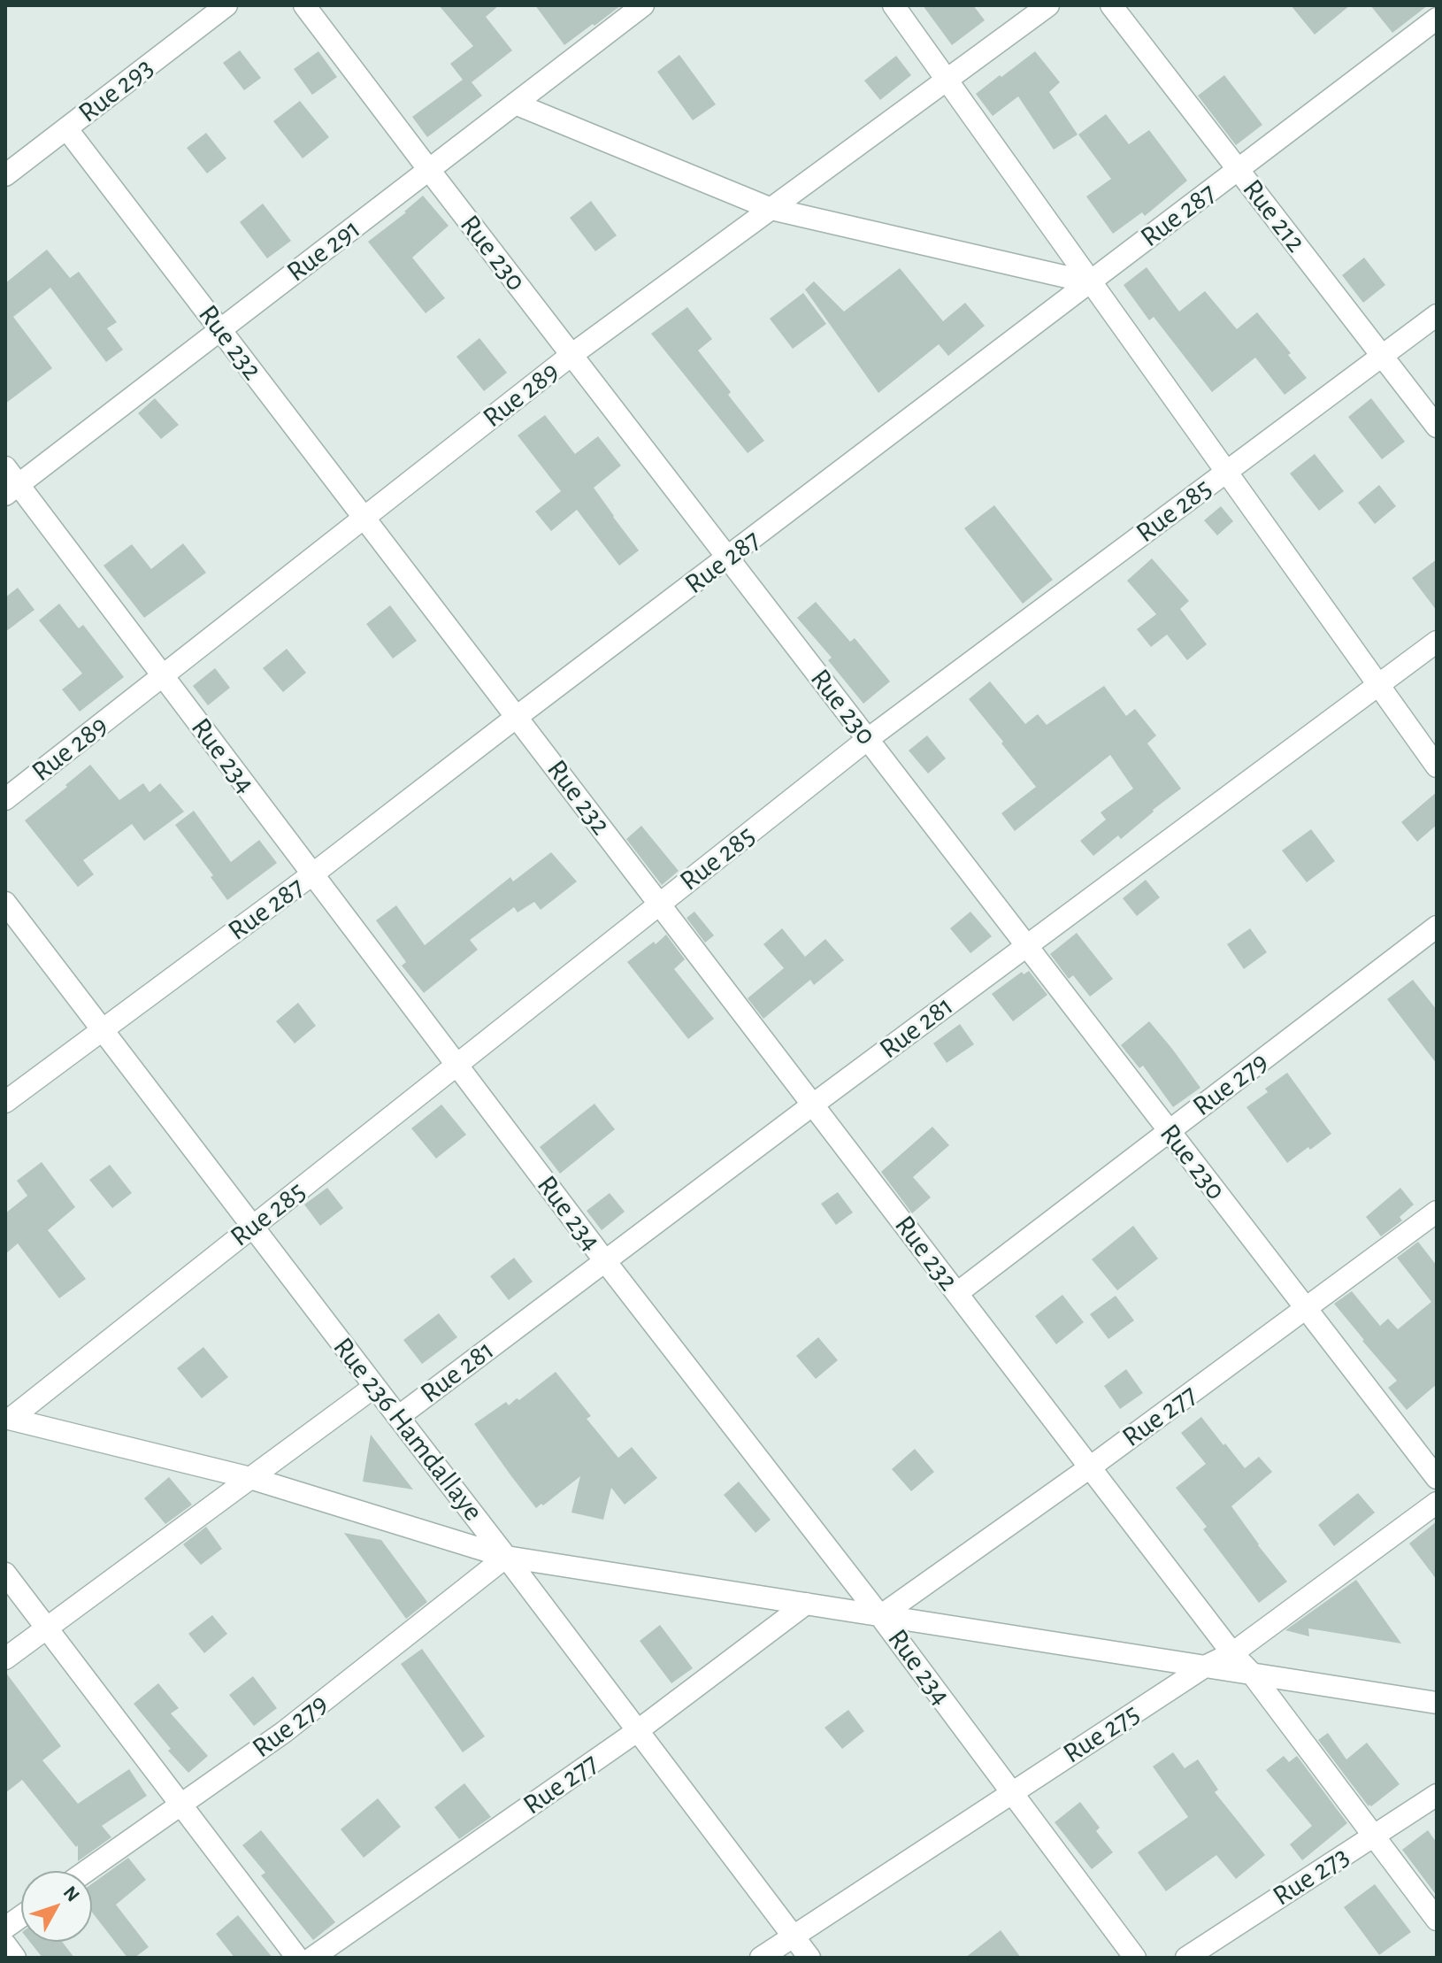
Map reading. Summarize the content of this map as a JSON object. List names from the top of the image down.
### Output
{
  "streets": {
    "street": [
      "Rue 293",
      "Rue 287",
      "Rue 212",
      "Rue 291",
      "Rue 230",
      "Rue 232",
      "Rue 289",
      "Rue 285",
      "Rue 234",
      "Rue 281",
      "Rue 279",
      "Rue 277",
      "Rue 236 Hamdallaye",
      "Rue 275",
      "Rue 273"
    ]
  },
  "crossings": [
    ["Rue 293", "Rue 232"],
    ["Rue 287", "Rue 212"],
    ["Rue 287", "Rue 230"],
    ["Rue 287", "Rue 232"],
    ["Rue 287", "Rue 234"],
    ["Rue 287", "Rue 236 Hamdallaye"],
    ["Rue 212", "Rue 285"],
    ["Rue 291", "Rue 230"],
    ["Rue 291", "Rue 232"],
    ["Rue 291", "Rue 234"],
    ["Rue 230", "Rue 289"],
    ["Rue 230", "Rue 285"],
    ["Rue 230", "Rue 281"],
    ["Rue 230", "Rue 279"],
    ["Rue 230", "Rue 277"],
    ["Rue 232", "Rue 289"],
    ["Rue 232", "Rue 285"],
    ["Rue 232", "Rue 281"],
    ["Rue 232", "Rue 279"],
    ["Rue 232", "Rue 277"],
    ["Rue 232", "Rue 275"],
    ["Rue 232", "Rue 273"],
    ["Rue 289", "Rue 234"],
    ["Rue 285", "Rue 234"],
    ["Rue 285", "Rue 236 Hamdallaye"],
    ["Rue 234", "Rue 281"],
    ["Rue 234", "Rue 277"],
    ["Rue 234", "Rue 275"],
    ["Rue 281", "Rue 236 Hamdallaye"],
    ["Rue 279", "Rue 236 Hamdallaye"],
    ["Rue 277", "Rue 236 Hamdallaye"],
    ["Rue 236 Hamdallaye", "Rue 275"]
  ],
  "north": "top right"
}
